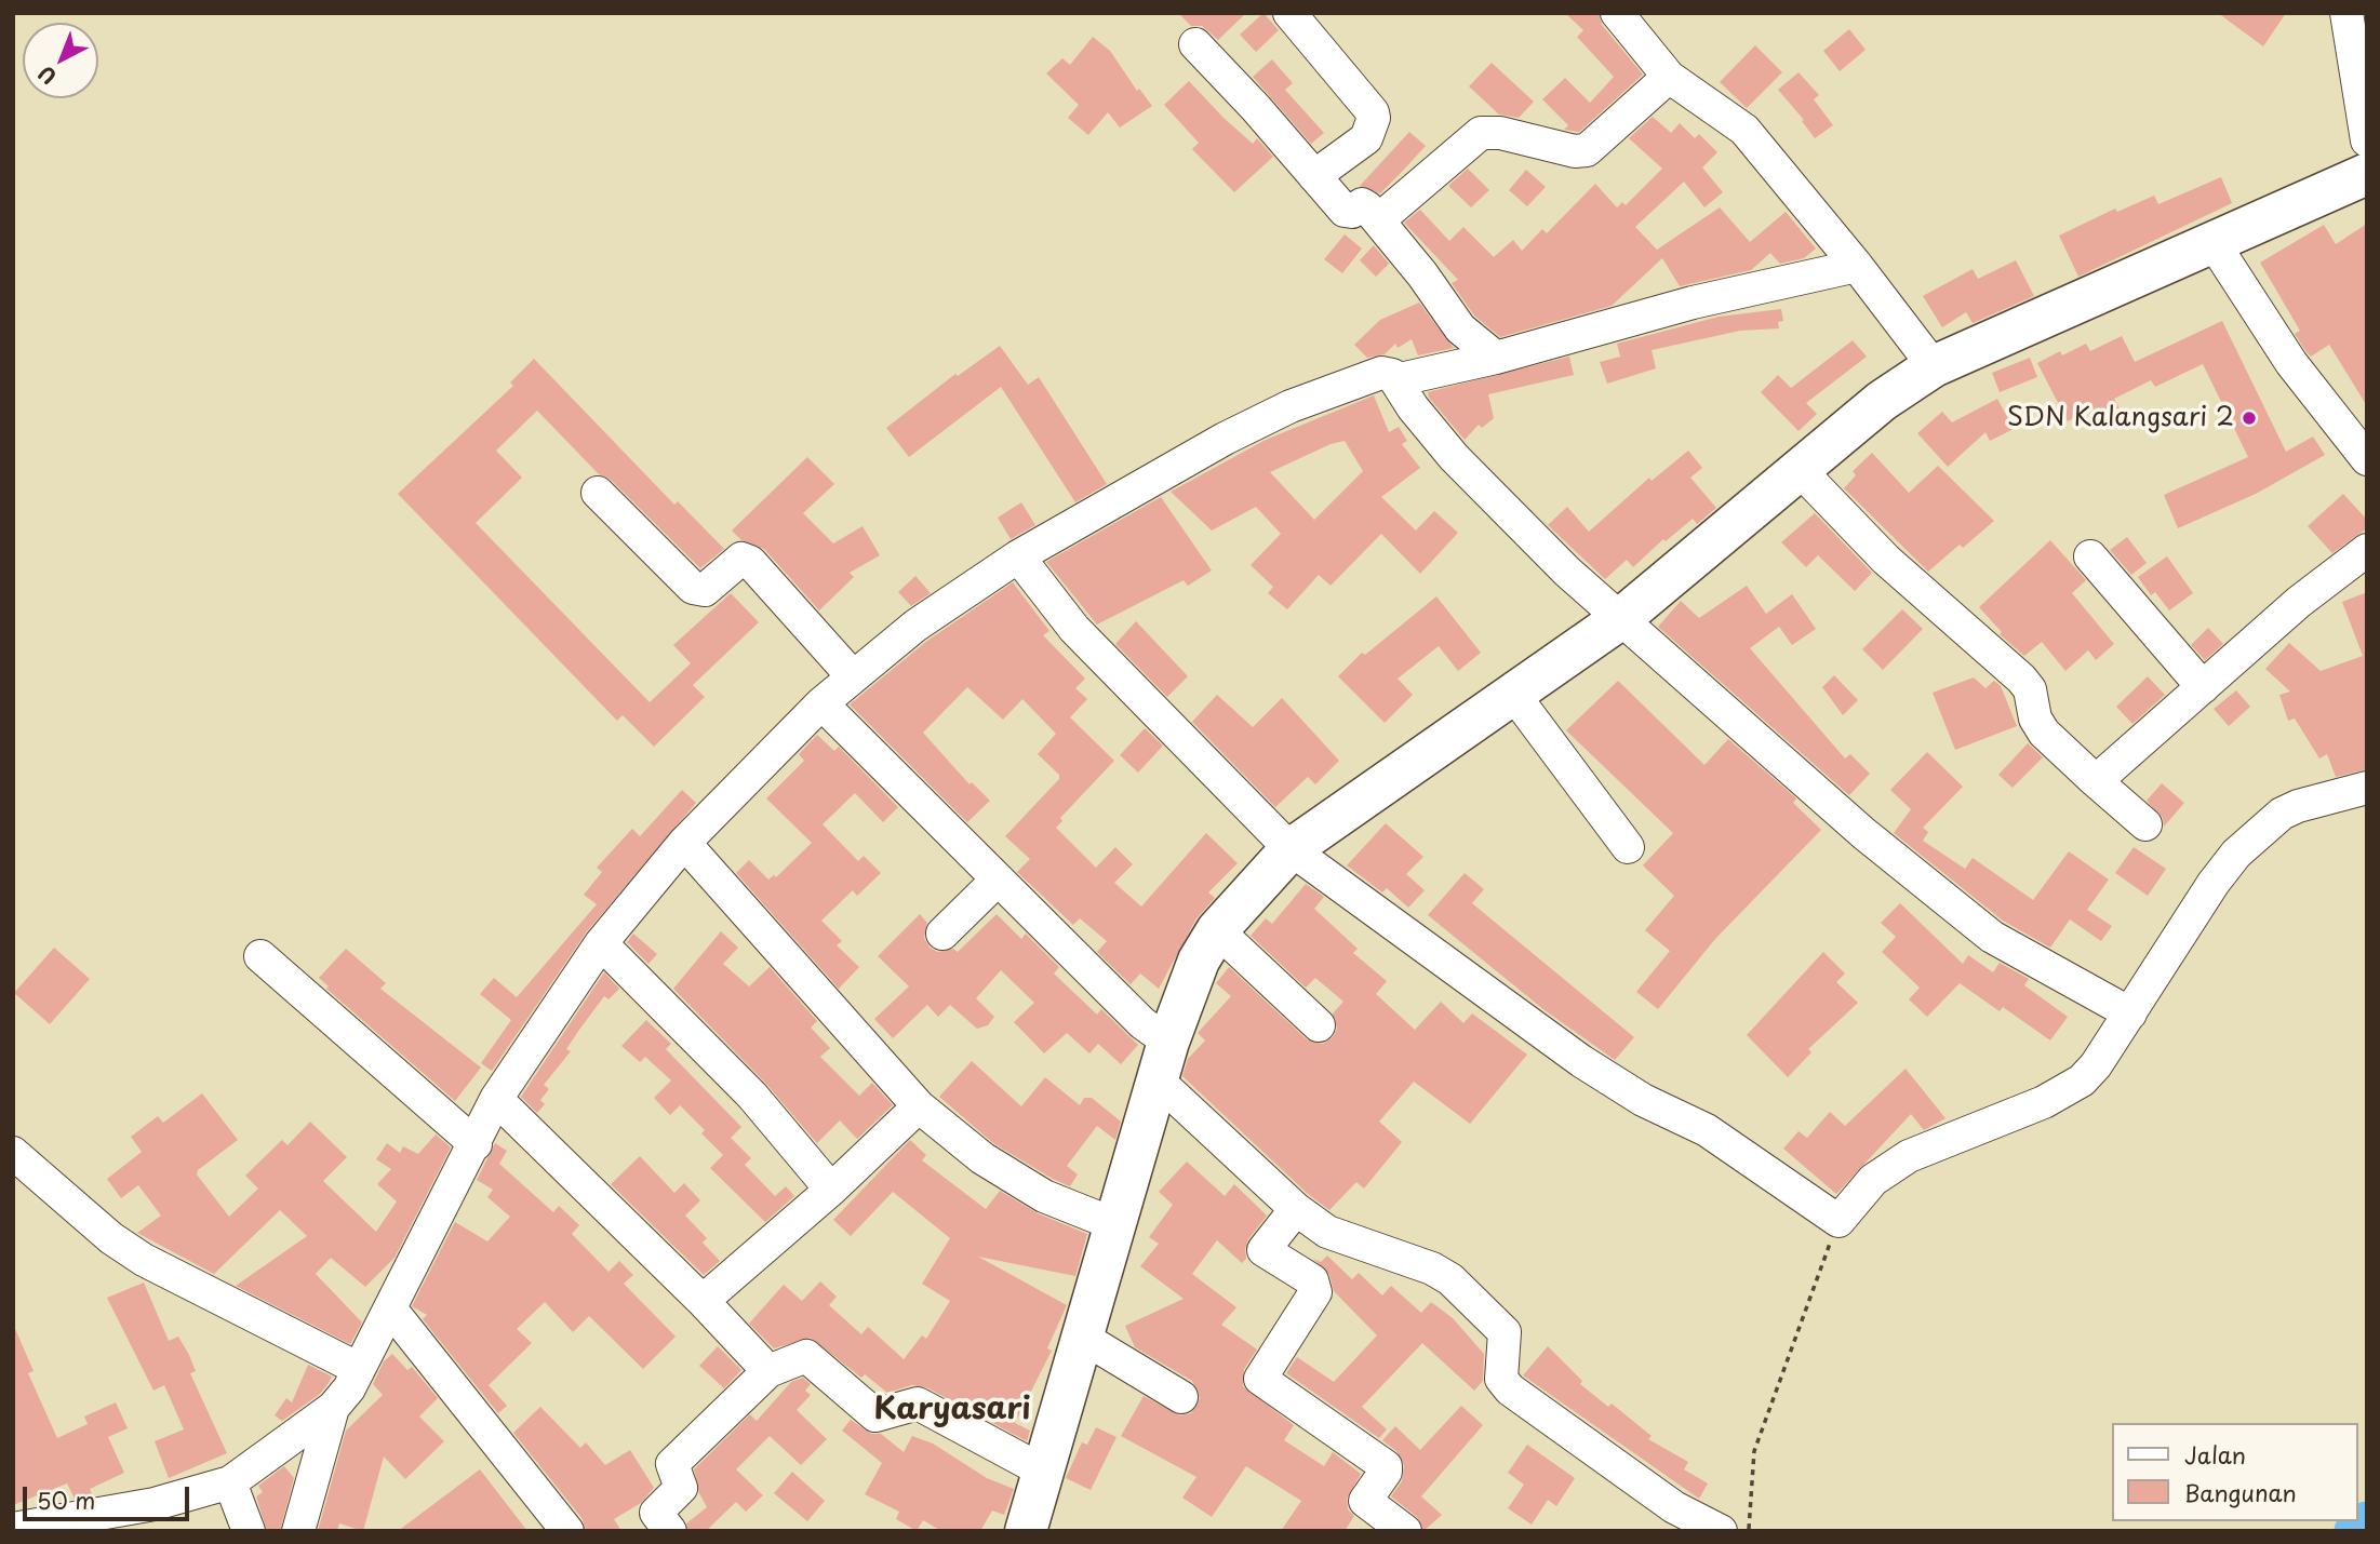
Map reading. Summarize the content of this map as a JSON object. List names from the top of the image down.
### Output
{
  "districts": ["Karyasari"],
  "places": ["SDN Kalangsari 2"],
  "legend": ["Jalan", "Bangunan"],
  "scale_bar": "50 m",
  "north": "bottom left"
}
